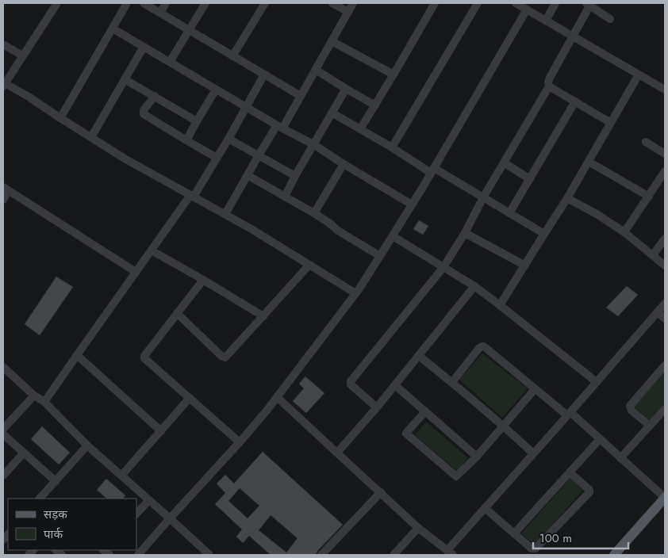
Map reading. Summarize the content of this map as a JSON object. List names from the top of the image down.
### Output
{
  "legend": ["सड़क", "पार्क"],
  "scale_bar": "100 m"
}
